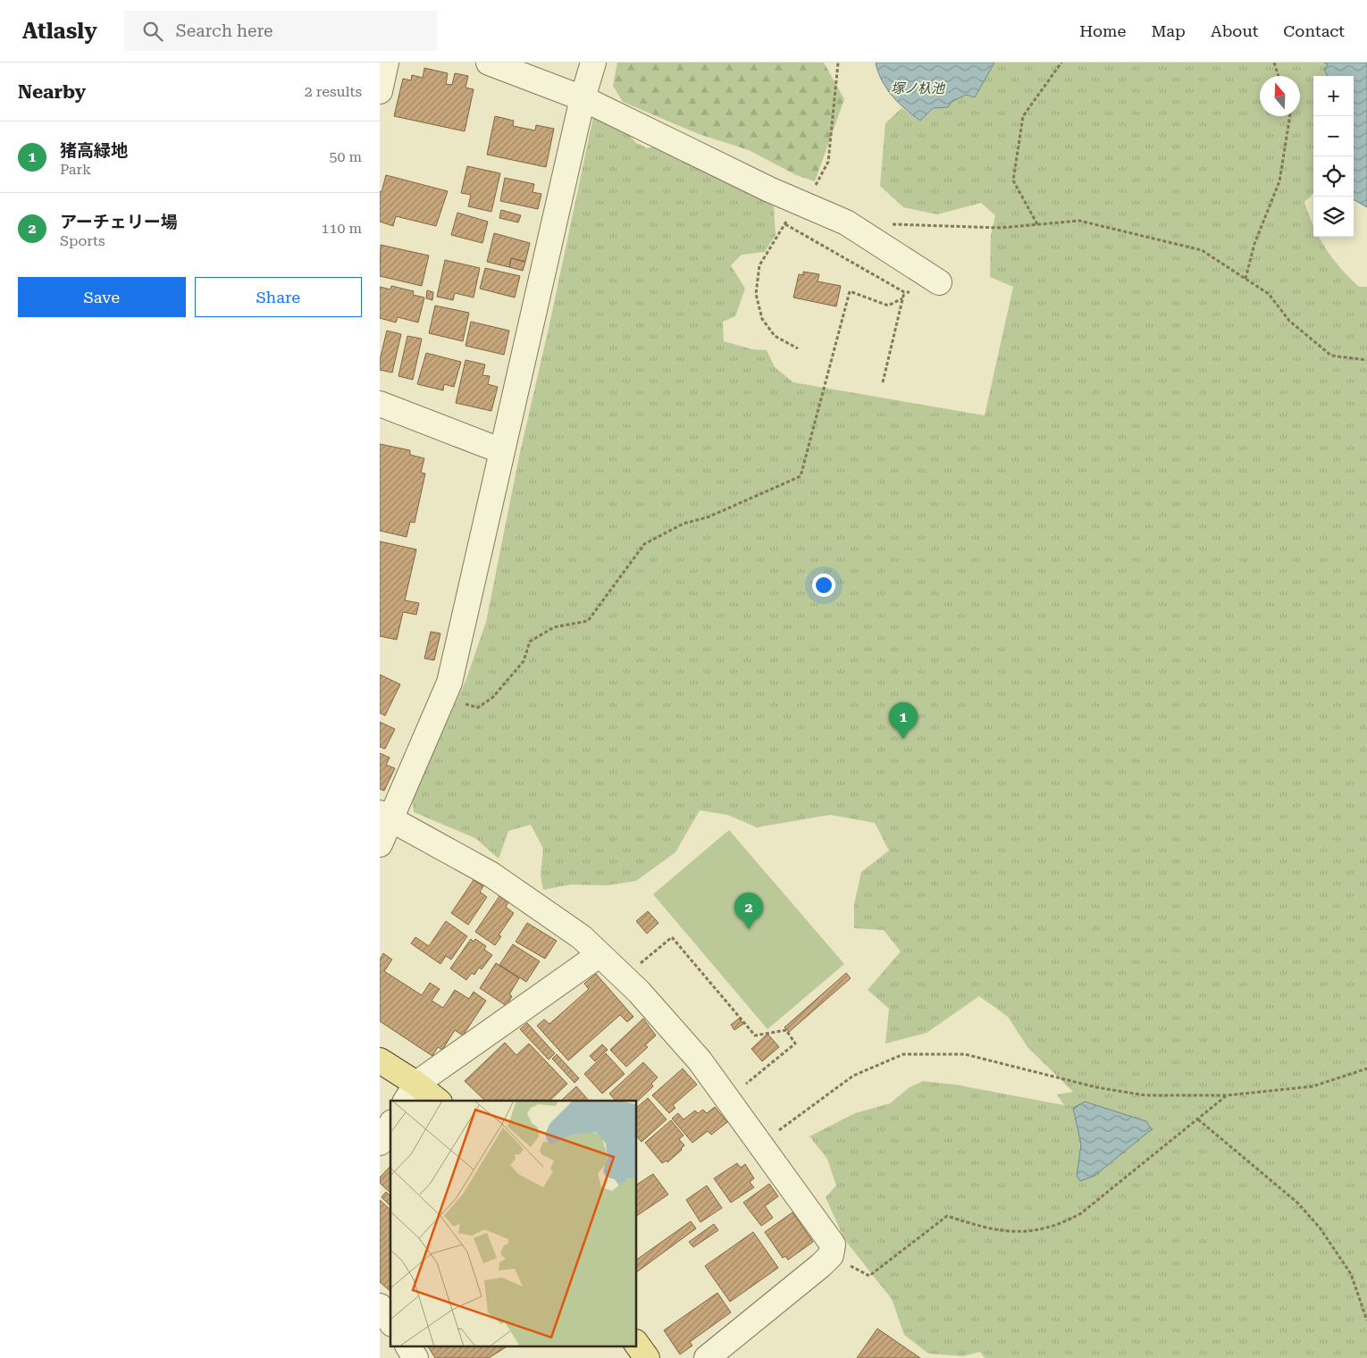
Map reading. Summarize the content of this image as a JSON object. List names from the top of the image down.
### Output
{
  "water": ["塚ノ杁池"],
  "north": "top",
  "page": {
    "header": "Atlasly",
    "search": "Search here",
    "nav": [
      "Home",
      "Map",
      "About",
      "Contact"
    ],
    "heading": ["Nearby", "2 results"],
    "map_buttons": ["+", "−"],
    "list": [
      {
        "mark": "1",
        "name": "猪高緑地",
        "note": "Park",
        "value": "50 m"
      },
      {
        "mark": "2",
        "name": "アーチェリー場",
        "note": "Sports",
        "value": "110 m"
      }
    ],
    "buttons": ["Save", "Share"],
    "pins": ["1", "2"]
  }
}
